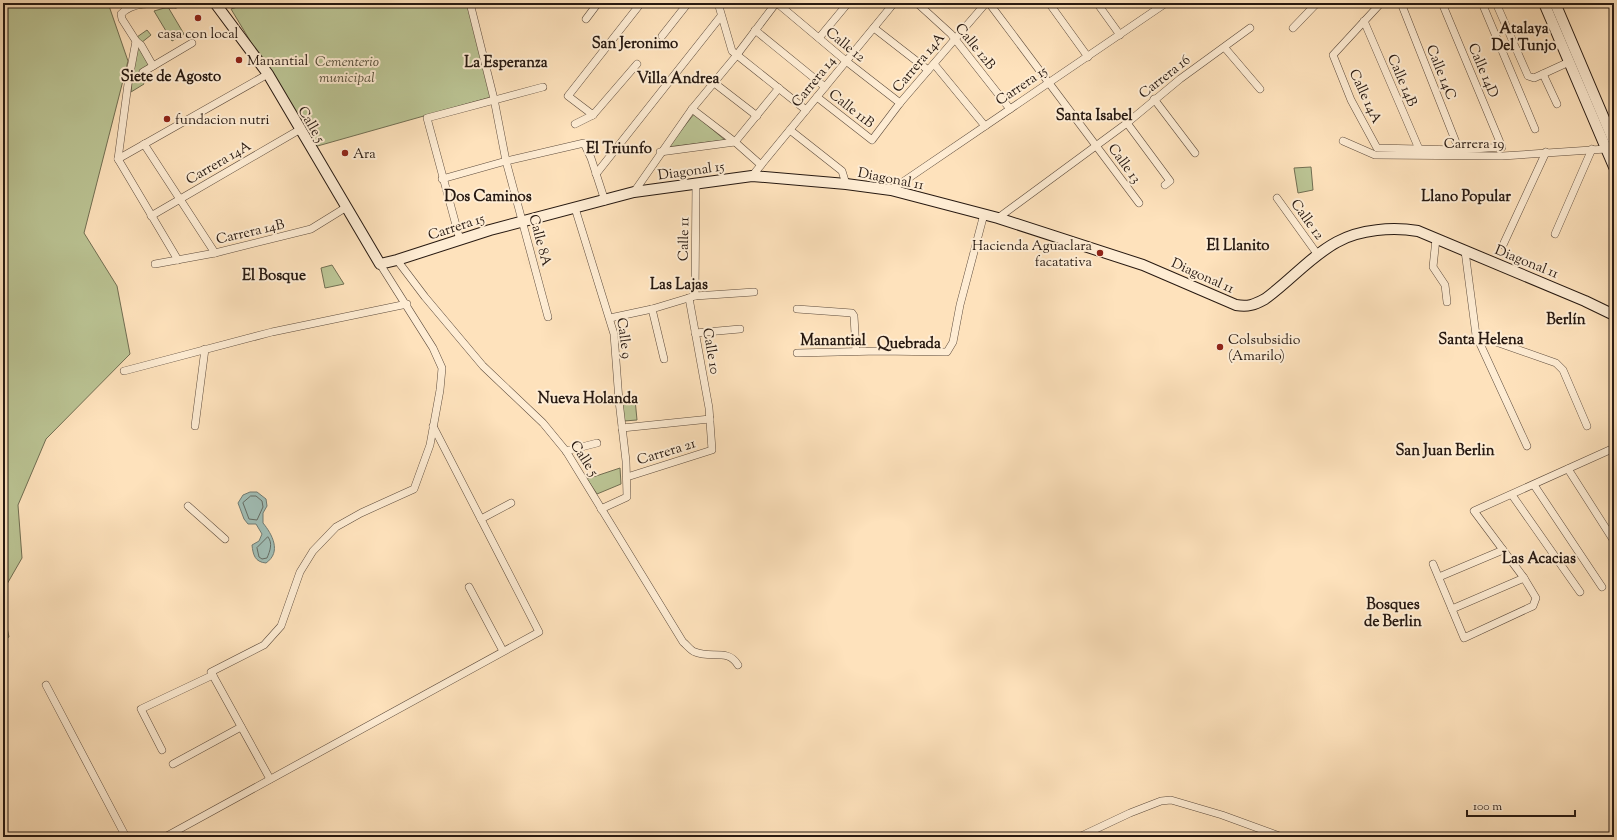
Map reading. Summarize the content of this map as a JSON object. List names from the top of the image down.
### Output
{
  "streets": {
    "street": [
      "Calle 12",
      "Calle 12B",
      "Carrera 14A",
      "Calle 14D",
      "Calle 14C",
      "Carrera 16",
      "Calle 14B",
      "Carrera 14",
      "Carrera 15",
      "Calle 14A",
      "Calle 11B",
      "Calle 5",
      "Carrera 19",
      "Calle 13",
      "Diagonal 15",
      "Diagonal 11",
      "Carrera 14B",
      "Calle 11",
      "Calle 8A",
      "Calle 9",
      "Calle 10",
      "Carrera 21"
    ]
  },
  "crossings": [
    ["Calle 12", "Carrera 14A"],
    ["Calle 12", "Carrera 14"],
    ["Calle 12", "Diagonal 11"],
    ["Calle 12B", "Carrera 14A"],
    ["Calle 12B", "Carrera 15"],
    ["Carrera 14A", "Calle 11B"],
    ["Carrera 14A", "Calle 5"],
    ["Calle 14D", "Calle 14C"],
    ["Carrera 16", "Calle 13"],
    ["Carrera 16", "Diagonal 11"],
    ["Calle 14B", "Calle 14A"],
    ["Carrera 14", "Calle 11B"],
    ["Carrera 14", "Diagonal 15"],
    ["Carrera 14", "Diagonal 11"],
    ["Carrera 15", "Calle 5"],
    ["Carrera 15", "Calle 13"],
    ["Carrera 15", "Diagonal 15"],
    ["Carrera 15", "Diagonal 11"],
    ["Carrera 15", "Calle 8A"],
    ["Carrera 15", "Calle 9"],
    ["Calle 5", "Carrera 14B"],
    ["Calle 5", "Calle 9"],
    ["Diagonal 15", "Diagonal 11"],
    ["Diagonal 15", "Calle 11"],
    ["Calle 11", "Calle 10"],
    ["Calle 9", "Carrera 21"],
    ["Calle 10", "Carrera 21"]
  ],
  "districts": [
    "Atalaya Del Tunjo",
    "San Jeronimo",
    "La Esperanza",
    "Siete de Agosto",
    "Villa Andrea",
    "Santa Isabel",
    "El Triunfo",
    "Dos Caminos",
    "Llano Popular",
    "El Llanito",
    "El Bosque",
    "Las Lajas",
    "Berlín",
    "Santa Helena",
    "Manantial",
    "Quebrada",
    "Nueva Holanda",
    "San Juan Berlin",
    "Las Acacias",
    "Bosques de Berlin"
  ],
  "parks": ["Cementerio municipal"],
  "places": [
    "casa con local",
    "Manantial",
    "fundacion nutri",
    "Ara",
    "Hacienda Aguaclara facatativa",
    "Colsubsidio (Amarilo)"
  ],
  "scale_bar": "100 m"
}
